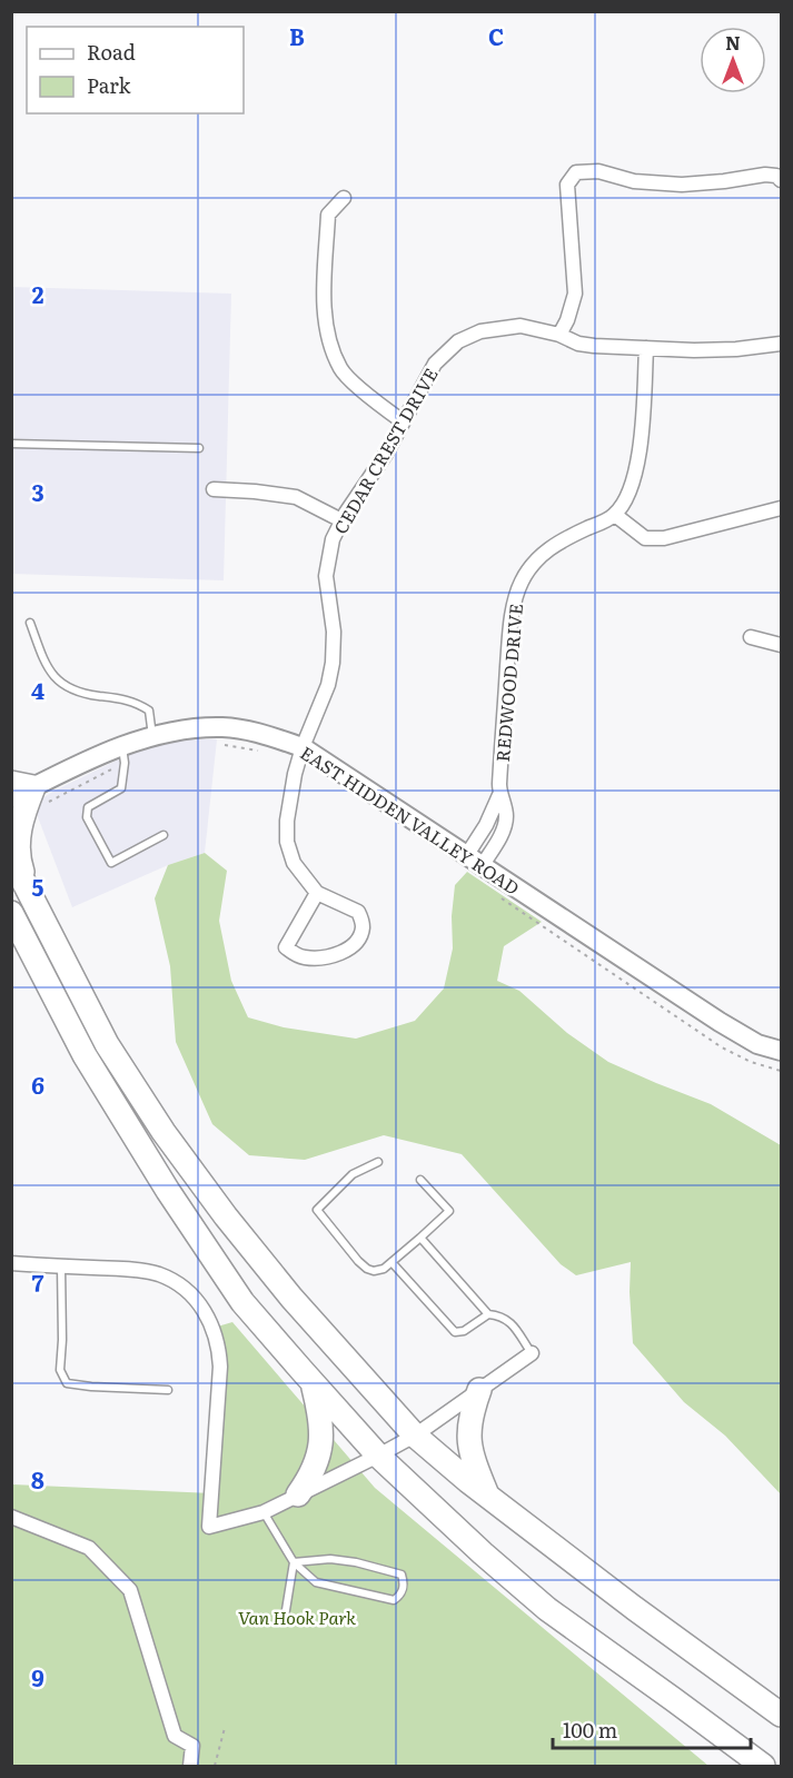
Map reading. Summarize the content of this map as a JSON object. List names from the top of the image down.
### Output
{
  "streets": {
    "main road": ["EAST HIDDEN VALLEY ROAD"],
    "street": ["CEDAR CREST DRIVE", "REDWOOD DRIVE"]
  },
  "crossings": [
    ["CEDAR CREST DRIVE", "EAST HIDDEN VALLEY ROAD"],
    ["REDWOOD DRIVE", "EAST HIDDEN VALLEY ROAD"]
  ],
  "parks": ["Van Hook Park"],
  "legend": ["Road", "Park"],
  "scale_bar": "100 m",
  "north": "top",
  "grid": {
    "columns": ["B", "C"],
    "rows": [
      "2",
      "3",
      "4",
      "5",
      "6",
      "7",
      "8",
      "9"
    ]
  }
}
